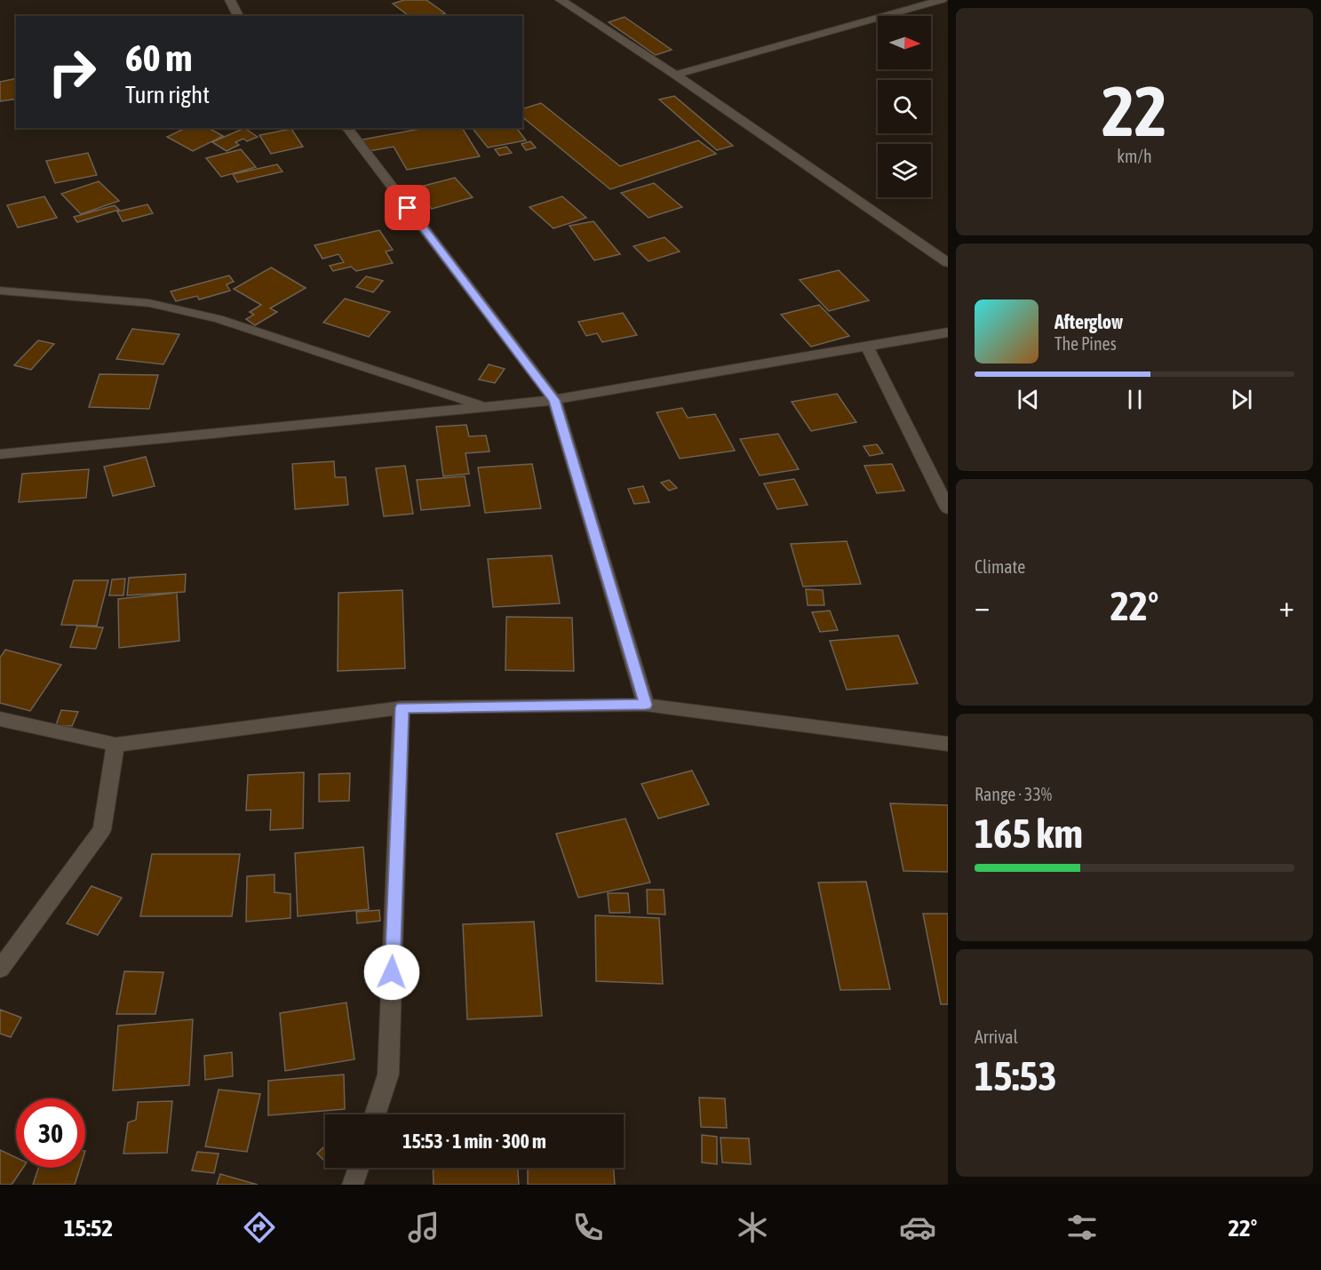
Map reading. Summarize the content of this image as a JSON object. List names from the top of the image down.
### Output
{
  "north": "right",
  "page": {
    "tile": [
      ["22", "km/h"],
      "Climate",
      ["Range · 33%", "165 km"],
      ["Arrival", "15:53"]
    ],
    "turn": ["60 m", "Turn right"],
    "song": ["Afterglow", "The Pines"],
    "heat": ["−", "22°", "+"],
    "limit": "30",
    "trip": "15:53 · 1 min · 300 m",
    "tabs": ["15:52", "22°"]
  }
}
